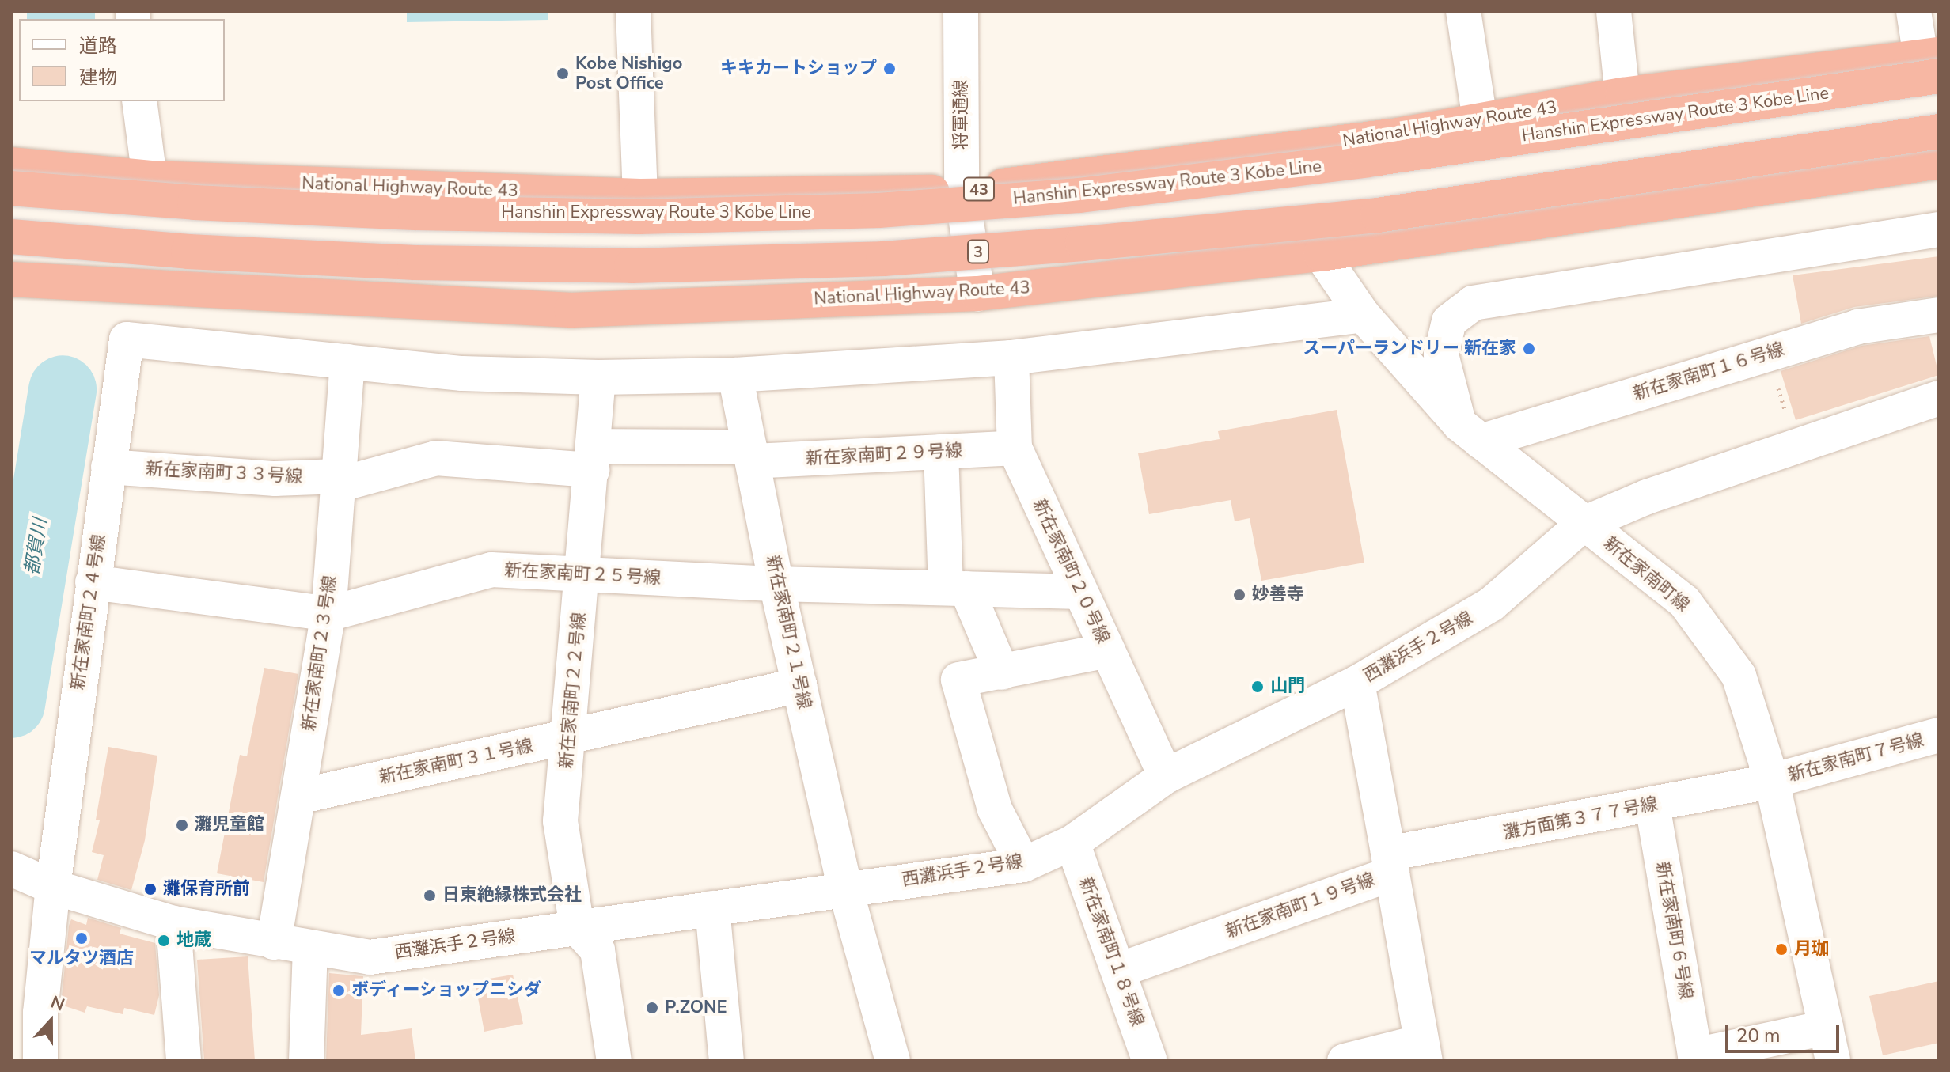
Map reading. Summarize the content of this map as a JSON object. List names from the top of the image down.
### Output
{
  "streets": {
    "highway": [
      "Hanshin Expressway Route 3 Kobe Line",
      "National Highway Route 43",
      "43",
      "3"
    ],
    "street": [
      "将軍通線",
      "新在家南町１６号線",
      "新在家南町２９号線",
      "新在家南町３３号線",
      "新在家南町２０号線",
      "新在家南町２５号線",
      "新在家南町線",
      "新在家南町２４号線",
      "新在家南町２１号線",
      "西灘浜手２号線",
      "新在家南町２３号線",
      "新在家南町２２号線",
      "新在家南町７号線",
      "新在家南町３１号線",
      "灘方面第３７７号線",
      "新在家南町１９号線",
      "新在家南町６号線",
      "新在家南町１８号線"
    ]
  },
  "crossings": [
    ["将軍通線", "National Highway Route 43"],
    ["Hanshin Expressway Route 3 Kobe Line", "National Highway Route 43"],
    ["National Highway Route 43", "新在家南町線"],
    ["新在家南町１６号線", "新在家南町線"],
    ["新在家南町２９号線", "新在家南町３３号線"],
    ["新在家南町２９号線", "新在家南町２０号線"],
    ["新在家南町２９号線", "新在家南町２１号線"],
    ["新在家南町２９号線", "新在家南町２２号線"],
    ["新在家南町３３号線", "新在家南町２４号線"],
    ["新在家南町３３号線", "新在家南町２３号線"],
    ["新在家南町３３号線", "新在家南町２２号線"],
    ["新在家南町２０号線", "新在家南町２５号線"],
    ["新在家南町２０号線", "西灘浜手２号線"],
    ["新在家南町２５号線", "新在家南町２４号線"],
    ["新在家南町２５号線", "新在家南町２１号線"],
    ["新在家南町２５号線", "新在家南町２３号線"],
    ["新在家南町２５号線", "新在家南町２２号線"],
    ["新在家南町線", "西灘浜手２号線"],
    ["新在家南町線", "新在家南町７号線"],
    ["新在家南町線", "灘方面第３７７号線"],
    ["新在家南町線", "新在家南町６号線"],
    ["新在家南町２４号線", "西灘浜手２号線"],
    ["新在家南町２４号線", "新在家南町２３号線"],
    ["新在家南町２１号線", "西灘浜手２号線"],
    ["新在家南町２１号線", "新在家南町３１号線"],
    ["西灘浜手２号線", "新在家南町２３号線"],
    ["西灘浜手２号線", "新在家南町２２号線"],
    ["西灘浜手２号線", "新在家南町１８号線"],
    ["新在家南町２３号線", "新在家南町３１号線"],
    ["新在家南町２２号線", "新在家南町３１号線"],
    ["新在家南町７号線", "灘方面第３７７号線"],
    ["灘方面第３７７号線", "新在家南町１９号線"],
    ["灘方面第３７７号線", "新在家南町６号線"],
    ["新在家南町１９号線", "新在家南町１８号線"]
  ],
  "water": ["都賀川"],
  "places": [
    "キキカートショップ",
    "Kobe Nishigo Post Office",
    "スーパーランドリー 新在家",
    "妙善寺",
    "山門",
    "灘児童館",
    "灘保育所前",
    "日東絶縁株式会社",
    "マルタツ酒店",
    "地蔵",
    "月珈",
    "ボディーショップニシダ",
    "P.ZONE"
  ],
  "legend": ["道路", "建物"],
  "scale_bar": "20 m",
  "north": "top"
}
